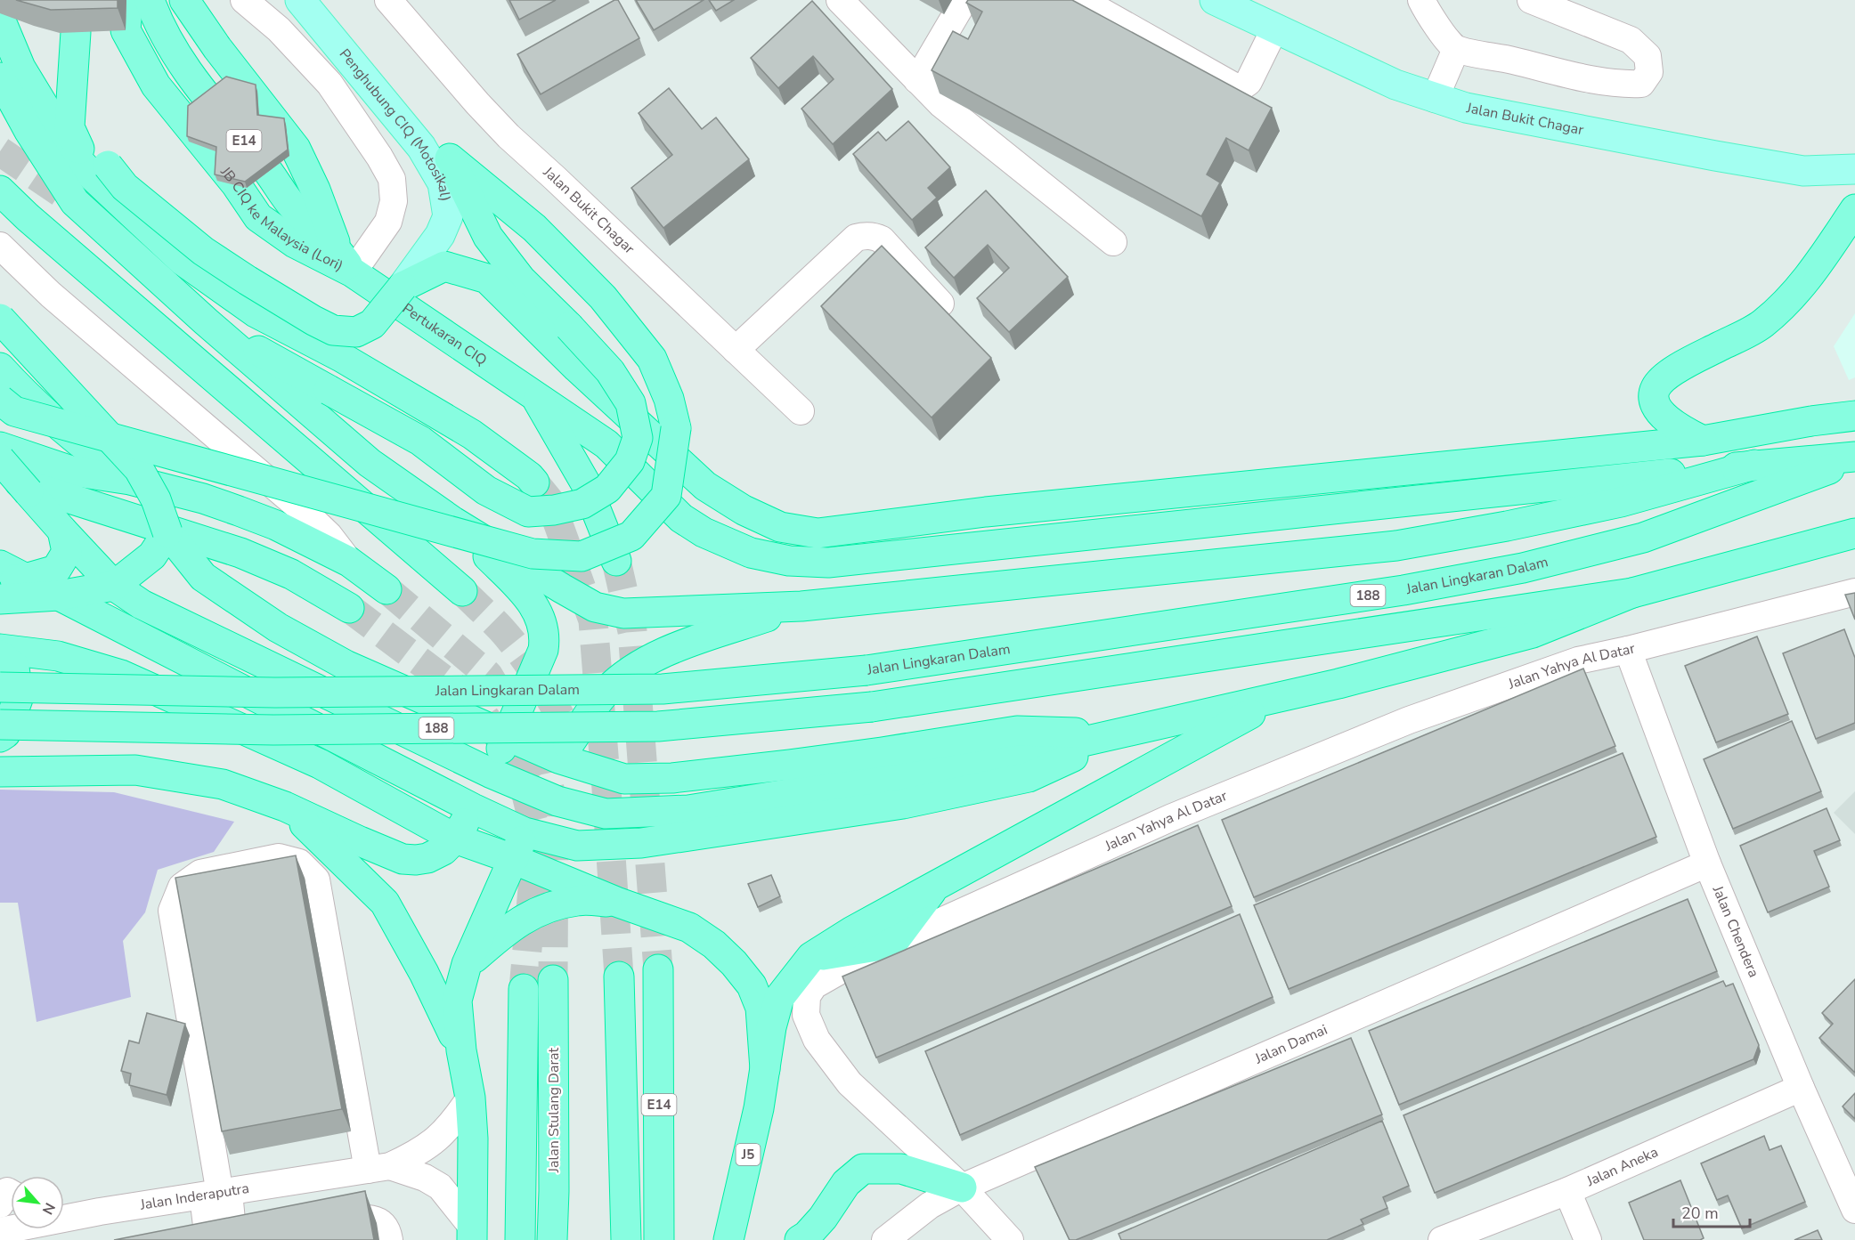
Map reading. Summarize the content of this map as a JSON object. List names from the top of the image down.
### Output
{
  "streets": {
    "highway": [
      "E14",
      "JB CIQ ke Malaysia (Lori)",
      "Pertukaran CIQ",
      "Jalan Lingkaran Dalam",
      "188",
      "Jalan Stulang Darat",
      "J5"
    ],
    "main road": ["Jalan Bukit Chagar", "Penghubung CIQ (Motosikal)"],
    "street": [
      "Jalan Yahya Al Datar",
      "Jalan Chendera",
      "Jalan Damai",
      "Jalan Aneka",
      "Jalan Inderaputra"
    ]
  },
  "crossings": [
    ["JB CIQ ke Malaysia (Lori)", "Pertukaran CIQ"],
    ["Jalan Yahya Al Datar", "Jalan Chendera"],
    ["Jalan Yahya Al Datar", "Jalan Damai"],
    ["Jalan Chendera", "Jalan Damai"],
    ["Jalan Chendera", "Jalan Aneka"]
  ],
  "scale_bar": "20 m",
  "north": "bottom right"
}
